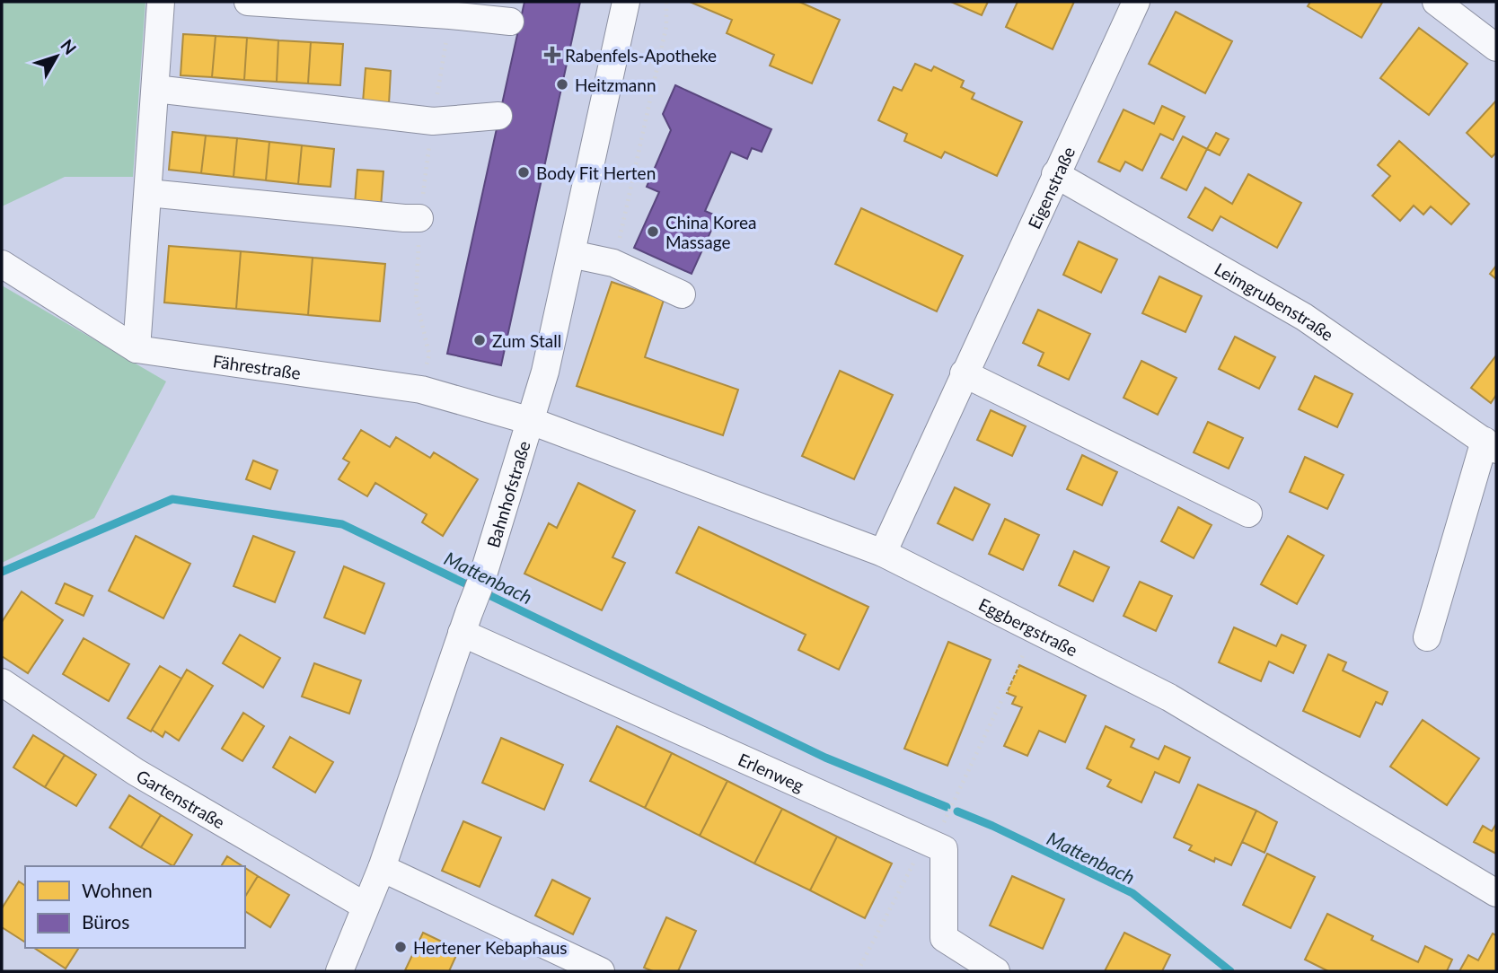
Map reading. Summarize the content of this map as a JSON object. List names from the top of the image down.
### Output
{
  "streets": {
    "street": [
      "Eigenstraße",
      "Leimgrubenstraße",
      "Fährestraße",
      "Bahnhofstraße",
      "Eggbergstraße",
      "Erlenweg",
      "Gartenstraße"
    ]
  },
  "crossings": [
    ["Eigenstraße", "Leimgrubenstraße"],
    ["Eigenstraße", "Eggbergstraße"],
    ["Fährestraße", "Bahnhofstraße"],
    ["Fährestraße", "Eggbergstraße"],
    ["Bahnhofstraße", "Eggbergstraße"],
    ["Bahnhofstraße", "Erlenweg"],
    ["Bahnhofstraße", "Gartenstraße"]
  ],
  "water": ["Mattenbach"],
  "places": {
    "health": ["Rabenfels-Apotheke"],
    "other": [
      "Heitzmann",
      "Body Fit Herten",
      "China Korea Massage",
      "Zum Stall",
      "Hertener Kebaphaus"
    ]
  },
  "legend": ["Wohnen", "Büros"],
  "north": "top right"
}
